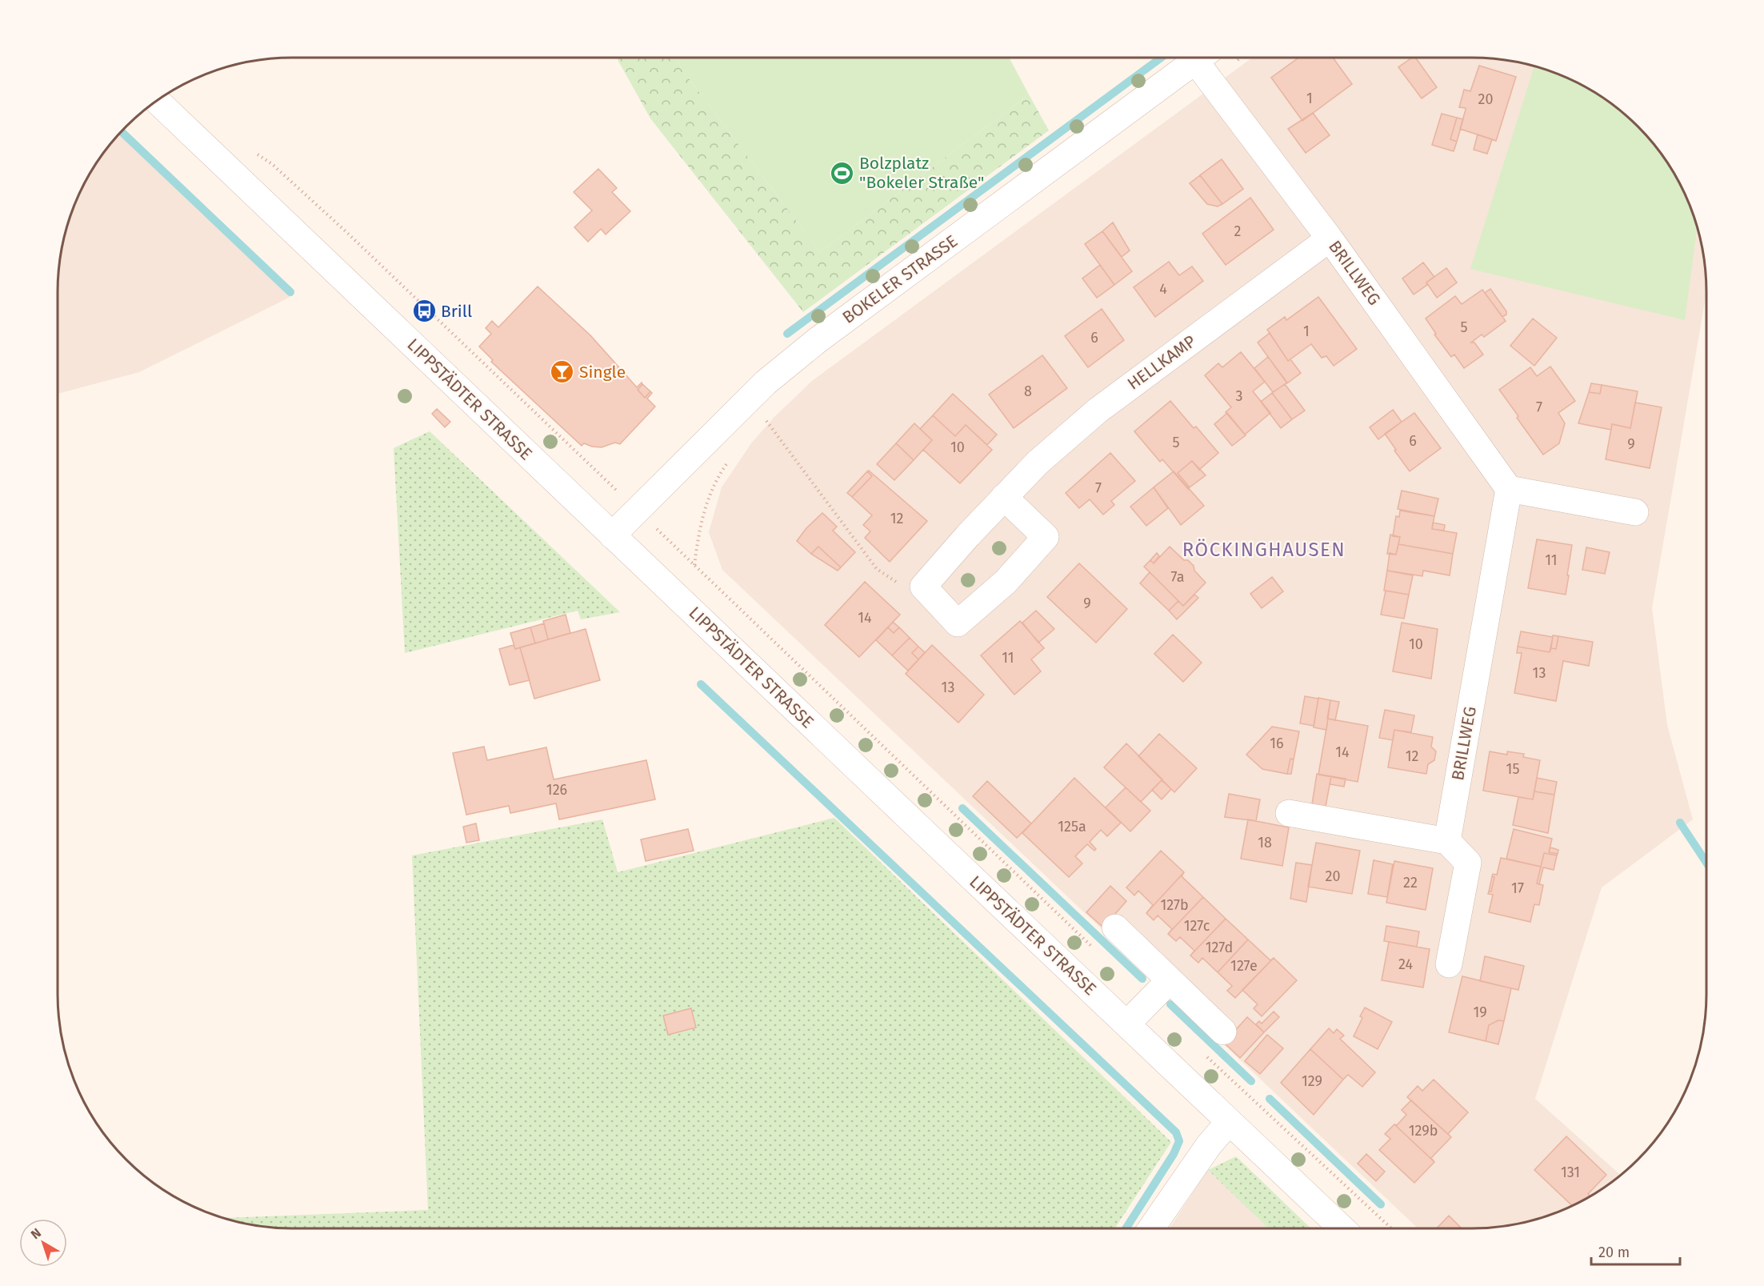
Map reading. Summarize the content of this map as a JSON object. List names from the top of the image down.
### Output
{
  "streets": {
    "street": [
      "BRILLWEG",
      "BOKELER STRASSE",
      "HELLKAMP",
      "LIPPSTÄDTER STRASSE"
    ]
  },
  "crossings": [
    ["BRILLWEG", "HELLKAMP"],
    ["BOKELER STRASSE", "LIPPSTÄDTER STRASSE"]
  ],
  "districts": ["RÖCKINGHAUSEN"],
  "places": {
    "sports": ["Bolzplatz \"Bokeler Straße\""],
    "bus stop": ["Brill"],
    "bar": ["Single"]
  },
  "house_numbers": [
    "1",
    "20",
    "2",
    "4",
    "5",
    "1",
    "6",
    "8",
    "3",
    "7",
    "6",
    "5",
    "9",
    "10",
    "7",
    "12",
    "11",
    "7a",
    "9",
    "14",
    "10",
    "11",
    "13",
    "13",
    "16",
    "14",
    "12",
    "15",
    "126",
    "125a",
    "18",
    "20",
    "22",
    "17",
    "127b",
    "127c",
    "127d",
    "24",
    "127e",
    "19",
    "129",
    "129b",
    "131"
  ],
  "scale_bar": "20 m",
  "north": "top left"
}
